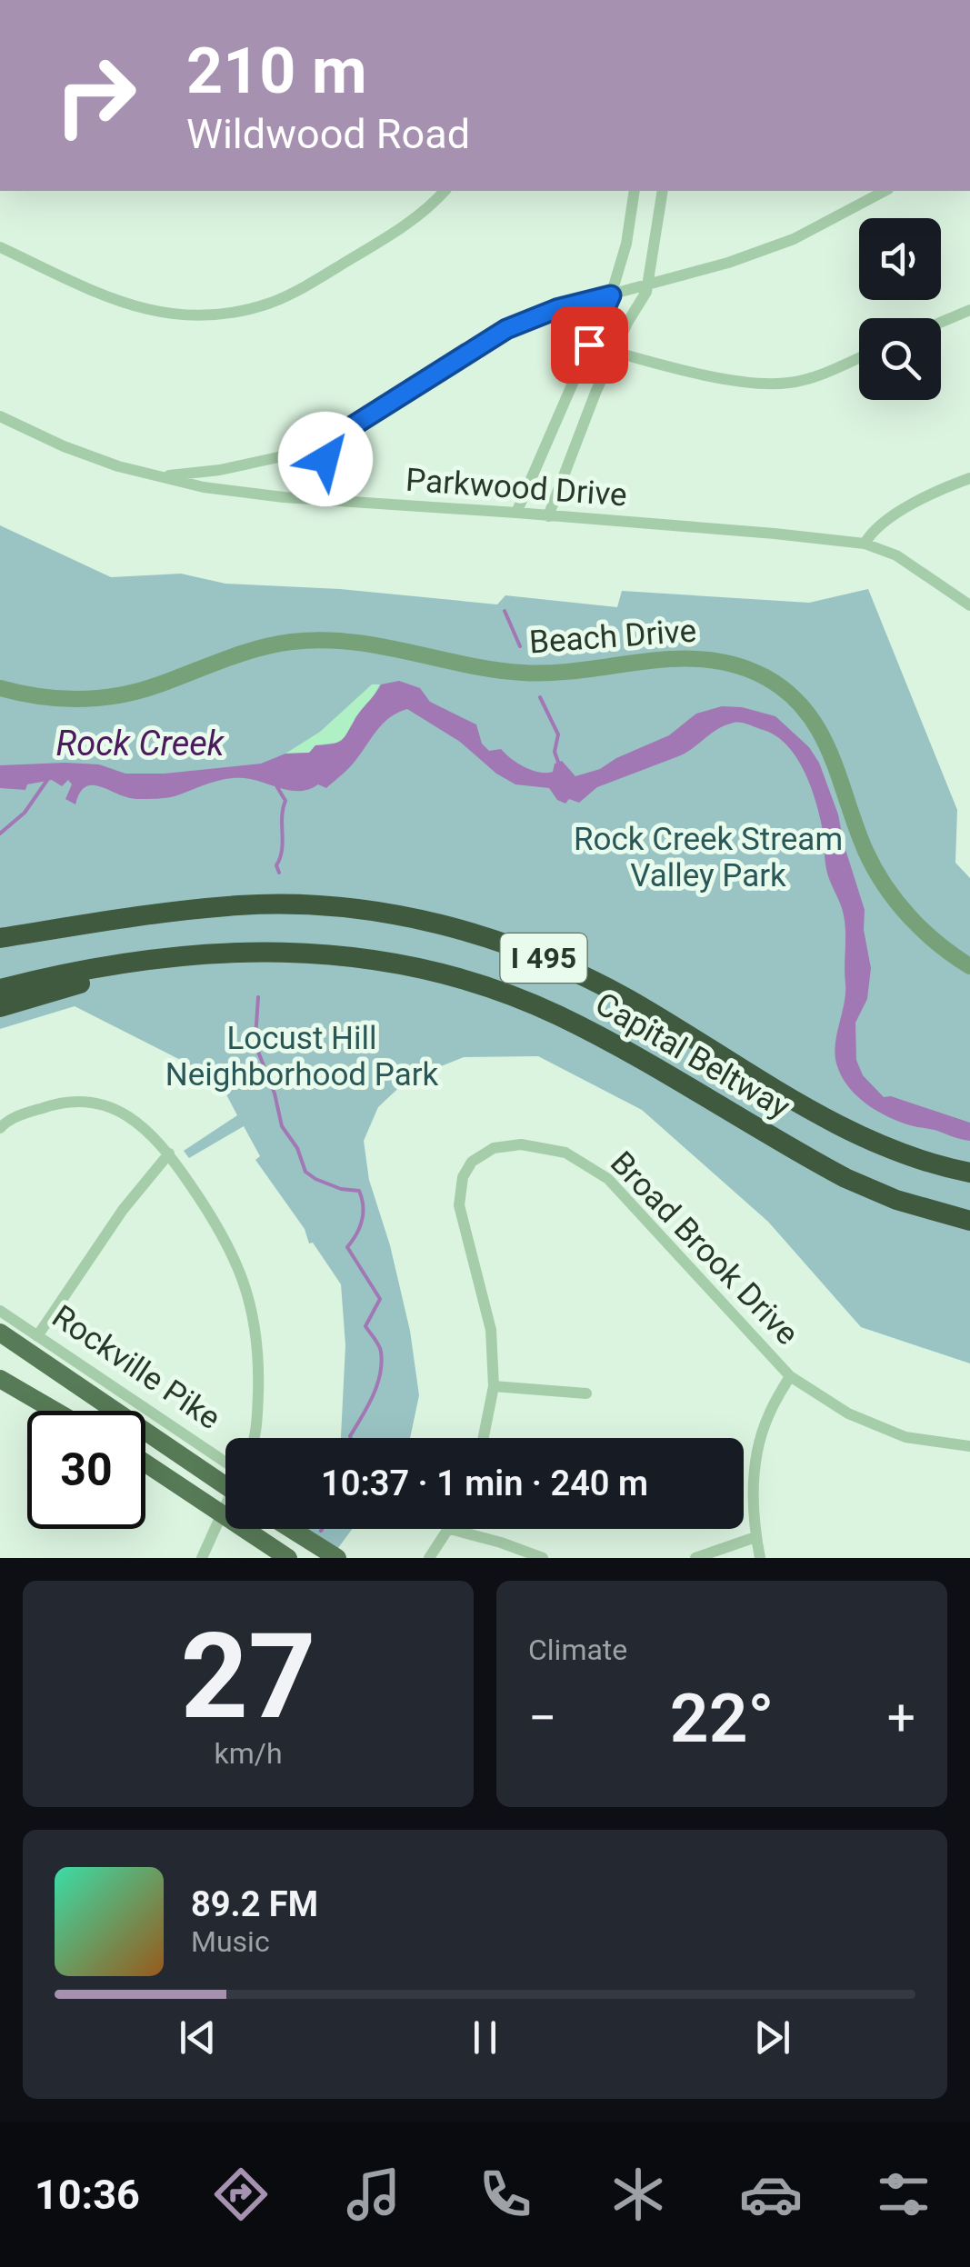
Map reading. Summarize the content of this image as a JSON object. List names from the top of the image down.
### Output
{
  "streets": {
    "highway": ["I 495", "Capital Beltway"],
    "main road": ["Rockville Pike"],
    "street": ["Parkwood Drive", "Beach Drive", "Broad Brook Drive"]
  },
  "water": ["Rock Creek"],
  "parks": ["Rock Creek Stream Valley Park", "Locust Hill Neighborhood Park"],
  "page": {
    "turn": ["210 m", "Wildwood Road"],
    "limit": "30",
    "trip": "10:37 · 1 min · 240 m",
    "tile": [
      ["27", "km/h"],
      "Climate"
    ],
    "heat": ["−", "22°", "+"],
    "song": ["89.2 FM", "Music"],
    "tabs": "10:36"
  }
}
